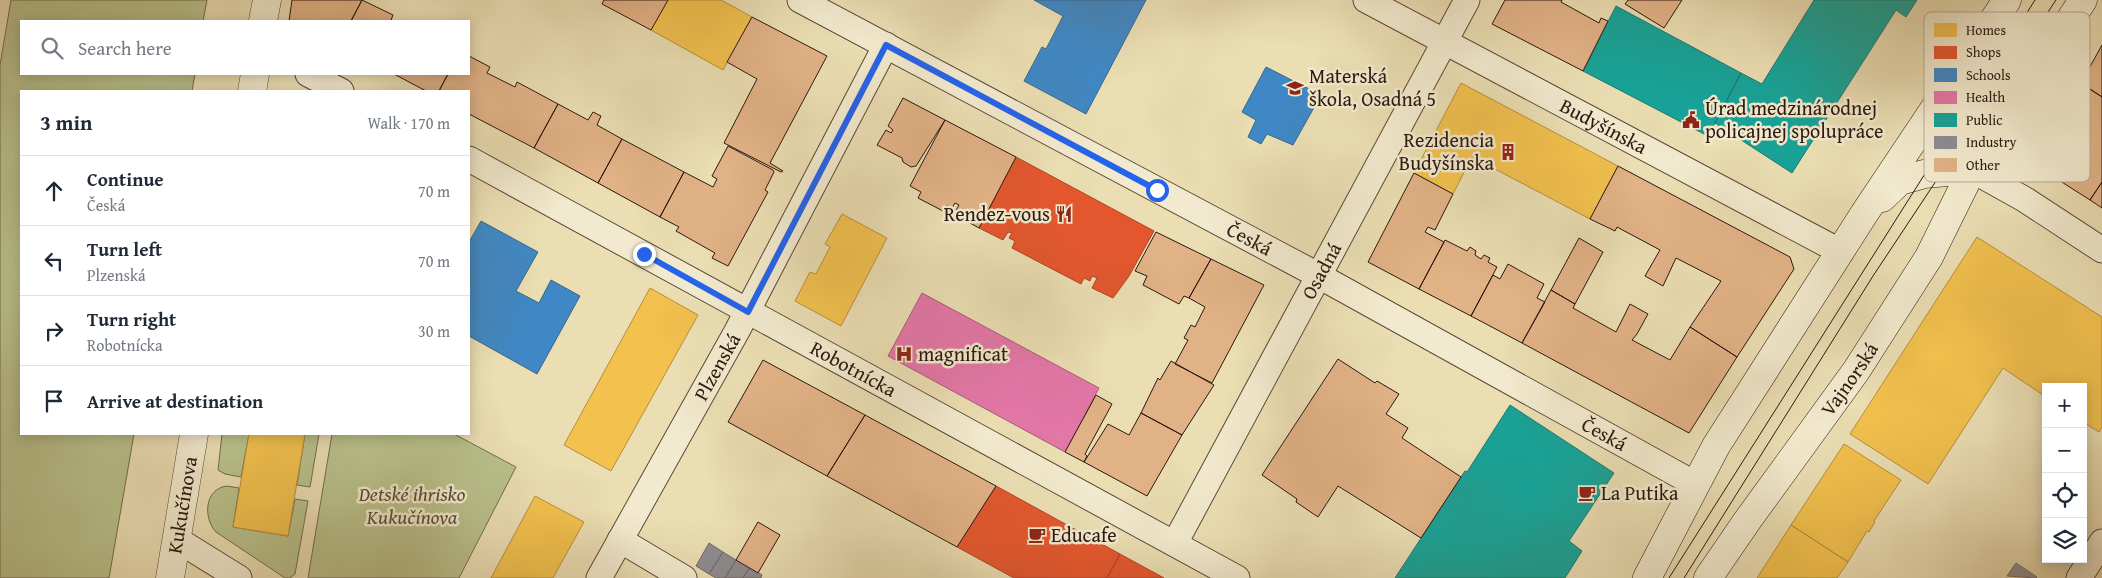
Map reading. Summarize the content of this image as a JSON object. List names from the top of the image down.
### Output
{
  "streets": {
    "main road": ["Vajnorská", "Kukučínova"],
    "street": [
      "Budyšínska",
      "Česká",
      "Osadná",
      "Plzenská",
      "Robotnícka"
    ]
  },
  "crossings": [
    ["Budyšínska", "Osadná"],
    ["Česká", "Osadná"],
    ["Česká", "Plzenská"],
    ["Osadná", "Robotnícka"],
    ["Plzenská", "Robotnícka"]
  ],
  "parks": ["Detské ihrisko Kukučínova"],
  "places": {
    "school or university": ["Materská škola, Osadná 5"],
    "public building": ["Úrad medzinárodnej policajnej spolupráce"],
    "building": ["Rezidencia Budyšínska"],
    "restaurant": ["Rendez-vous"],
    "hospital": ["magnificat"],
    "cafe": ["La Putika", "Educafe"]
  },
  "legend": [
    "Homes",
    "Shops",
    "Schools",
    "Health",
    "Public",
    "Industry",
    "Other"
  ],
  "page": {
    "search": "Search here",
    "heading": ["3 min", "Walk · 170 m"],
    "list": [
      ["Continue", "Česká", "70 m"],
      ["Turn left", "Plzenská", "70 m"],
      ["Turn right", "Robotnícka", "30 m"],
      "Arrive at destination"
    ],
    "map_buttons": ["+", "−"]
  }
}
